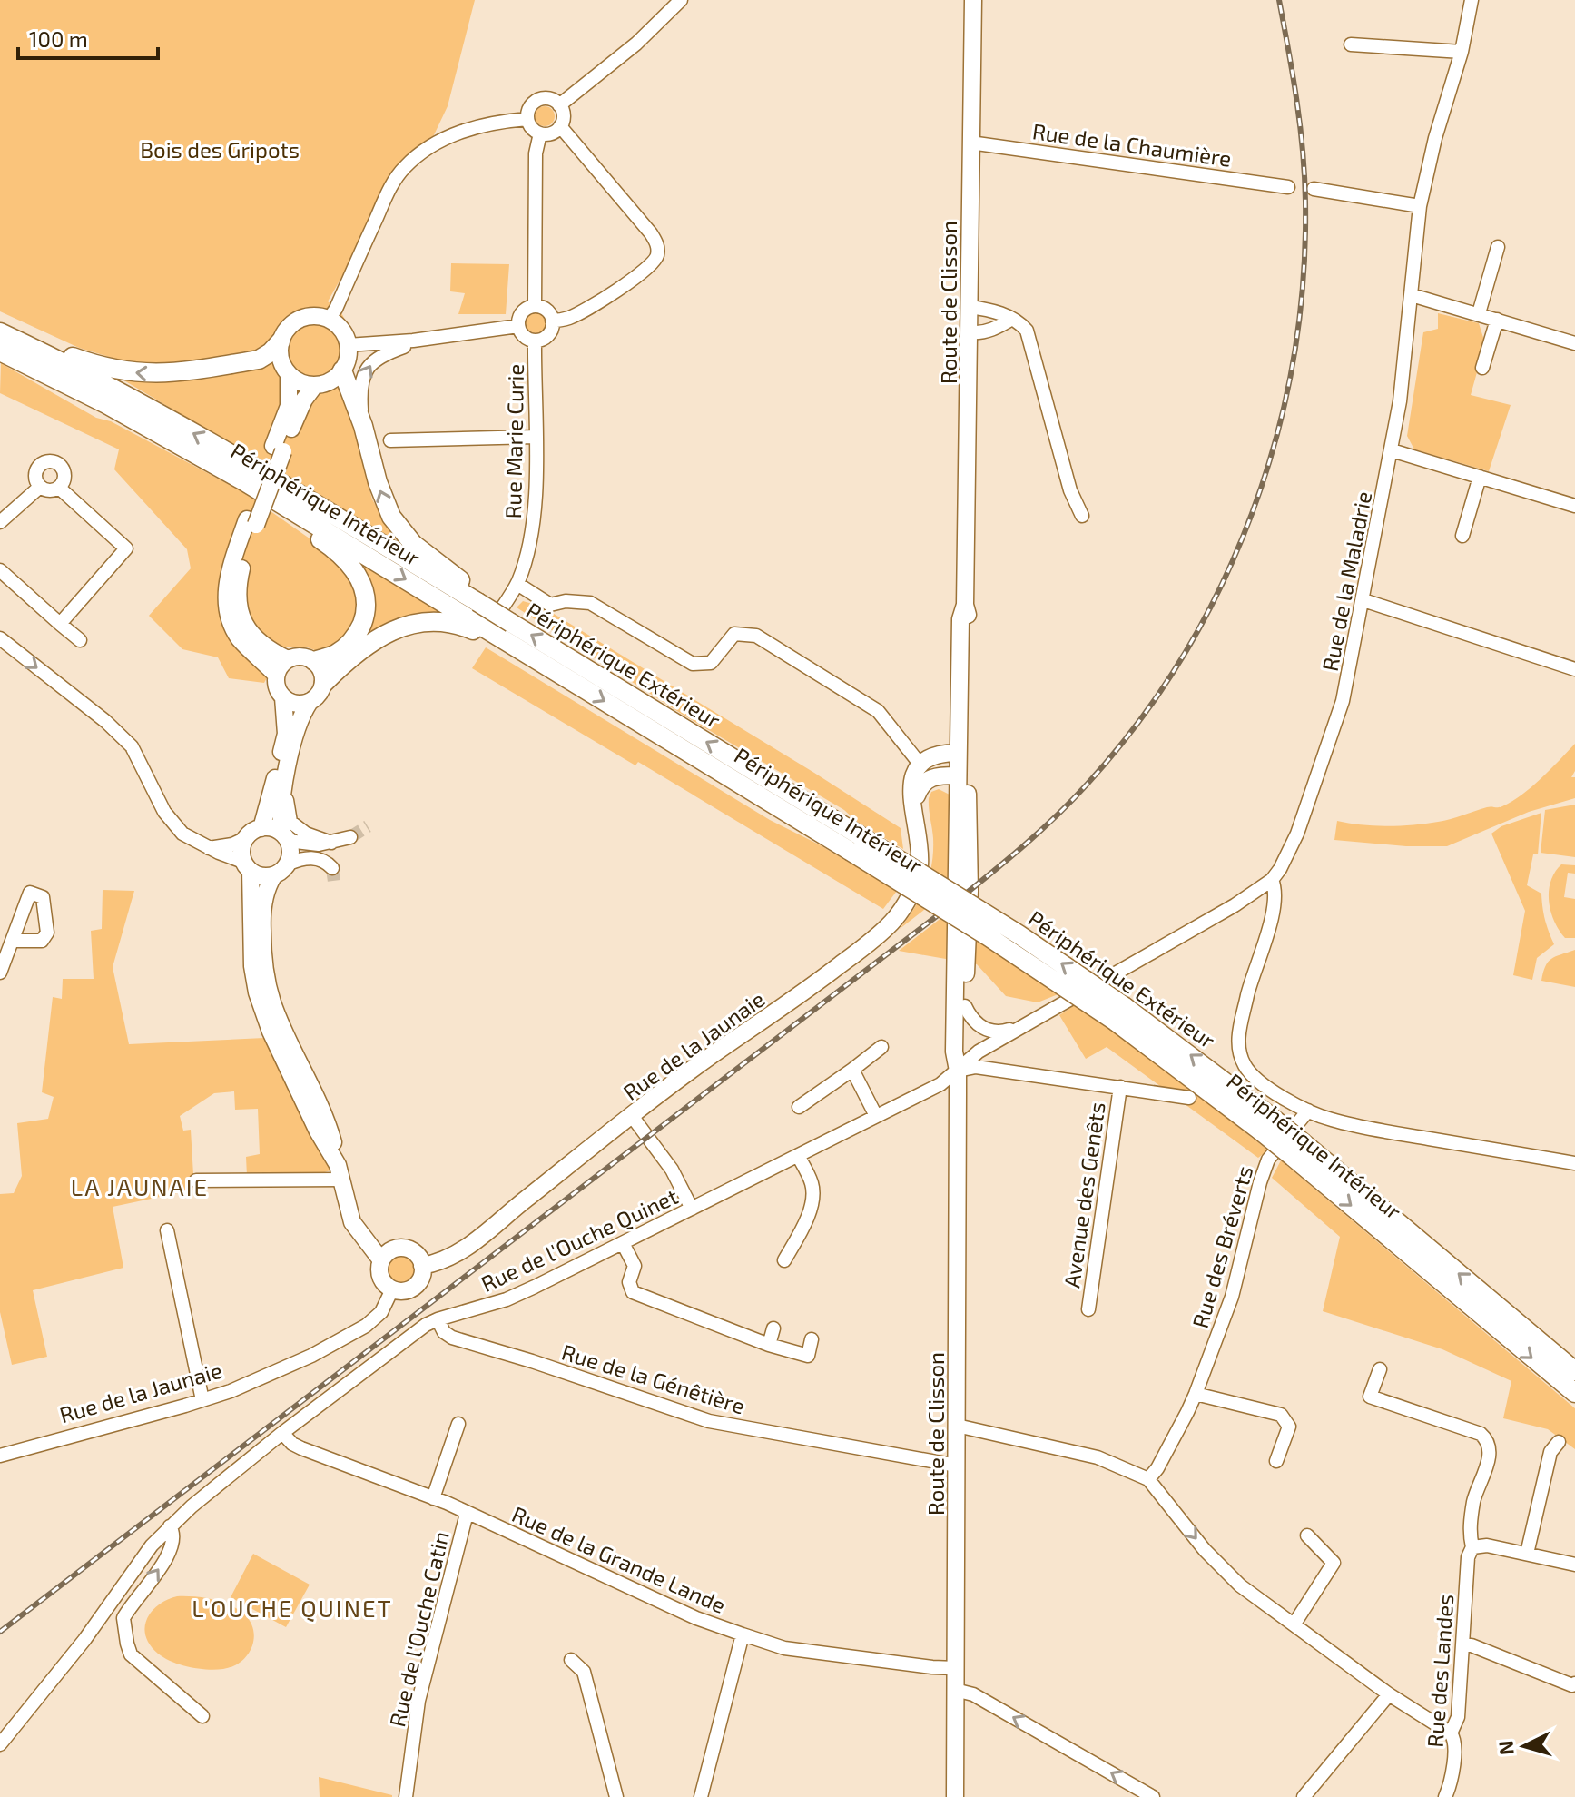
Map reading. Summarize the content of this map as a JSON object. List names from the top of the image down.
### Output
{
  "streets": {
    "highway": ["Périphérique Intérieur", "Périphérique Extérieur"],
    "main road": ["Route de Clisson", "Rue de la Jaunaie"],
    "street": [
      "Rue de la Chaumière",
      "Rue Marie Curie",
      "Rue de la Maladrie",
      "Avenue des Genêts",
      "Rue de l'Ouche Quinet",
      "Rue des Bréverts",
      "Rue de la Génêtière",
      "Rue de la Grande Lande",
      "Rue de l'Ouche Catin",
      "Rue des Landes"
    ]
  },
  "crossings": [
    ["Rue de la Chaumière", "Route de Clisson"],
    ["Route de Clisson", "Rue de la Maladrie"],
    ["Route de Clisson", "Rue de l'Ouche Quinet"],
    ["Route de Clisson", "Rue de la Génêtière"],
    ["Route de Clisson", "Rue de la Grande Lande"],
    ["Rue Marie Curie", "Périphérique Intérieur"],
    ["Rue Marie Curie", "Périphérique Extérieur"],
    ["Périphérique Intérieur", "Périphérique Extérieur"],
    ["Rue de la Maladrie", "Rue de l'Ouche Quinet"],
    ["Rue de l'Ouche Quinet", "Rue de la Génêtière"],
    ["Rue de l'Ouche Quinet", "Rue de la Grande Lande"],
    ["Rue de la Grande Lande", "Rue de l'Ouche Catin"]
  ],
  "one_way": ["Périphérique Extérieur"],
  "districts": ["LA JAUNAIE", "L'OUCHE QUINET"],
  "parks": ["Bois des Gripots"],
  "scale_bar": "100 m",
  "north": "left"
}
